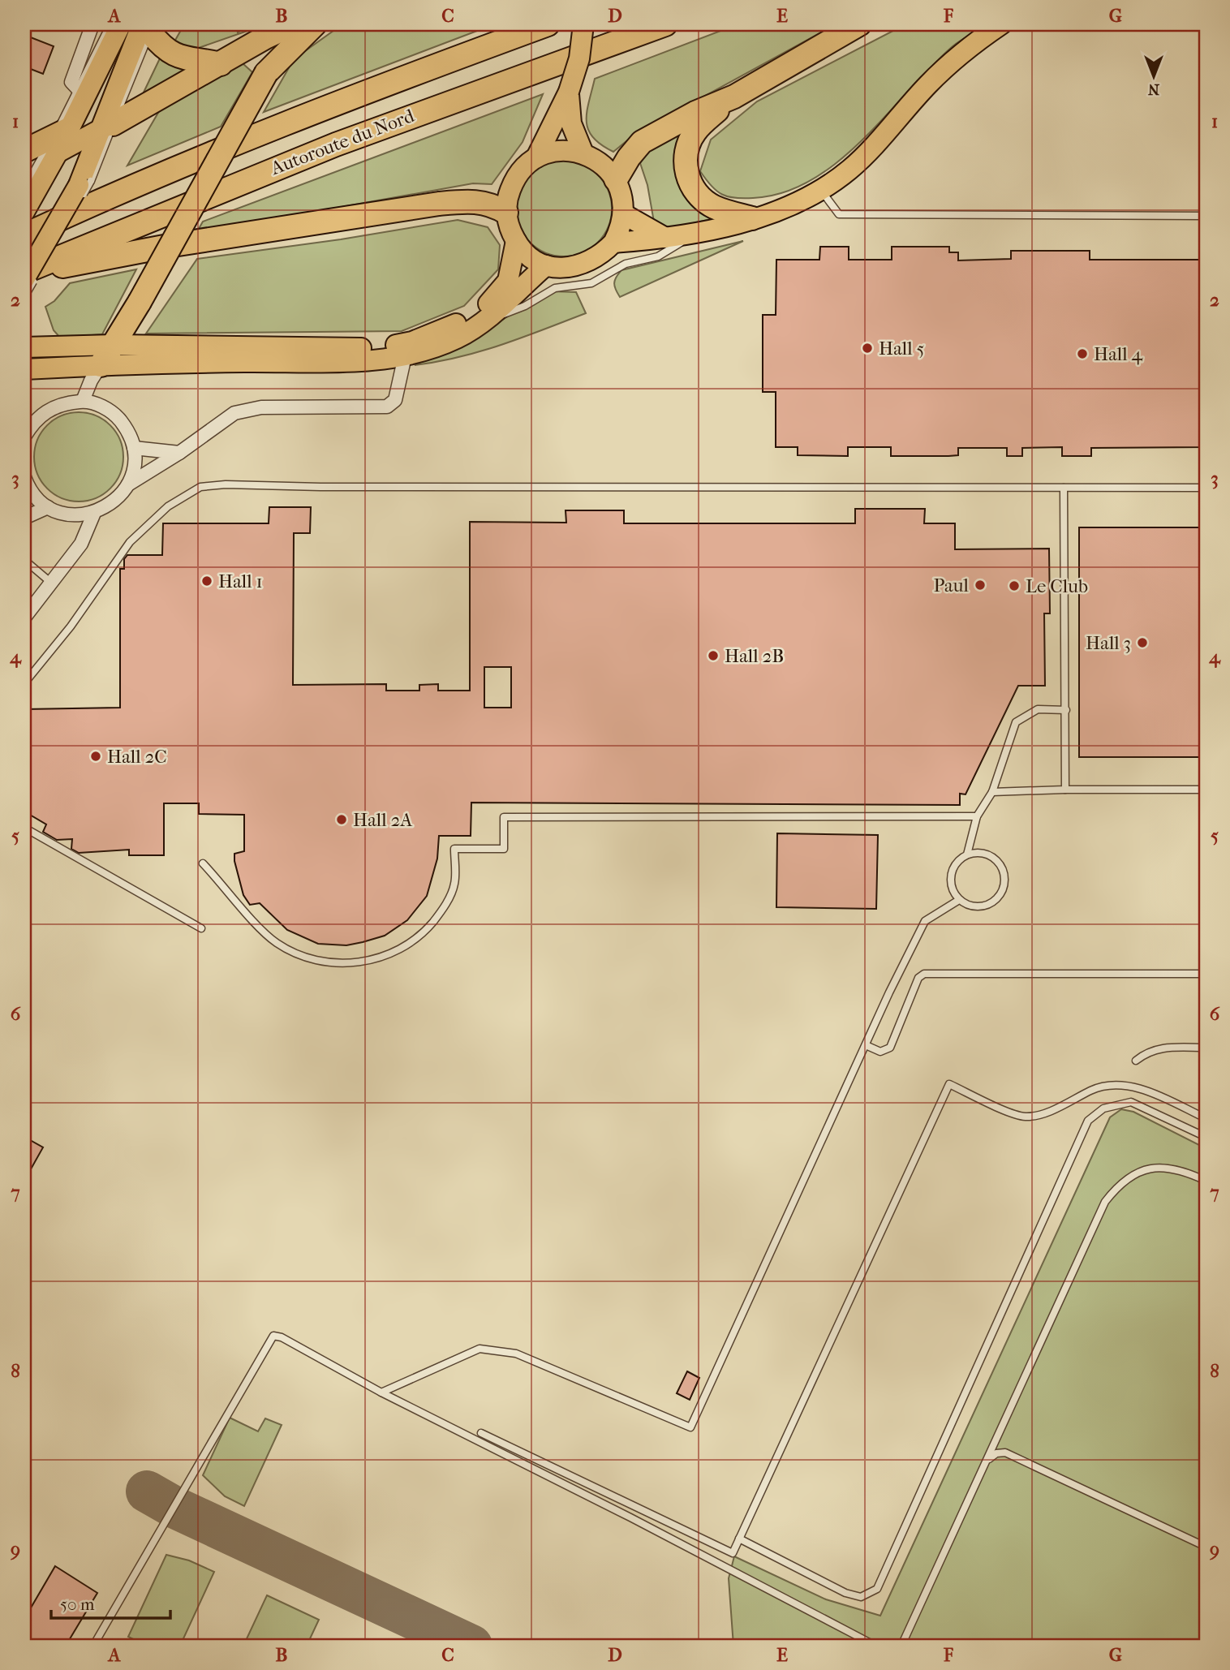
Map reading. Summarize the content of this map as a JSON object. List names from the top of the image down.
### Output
{
  "streets": {
    "highway": ["Autoroute du Nord"]
  },
  "places": [
    "Hall 5",
    "Hall 4",
    "Hall 1",
    "Paul",
    "Le Club",
    "Hall 3",
    "Hall 2B",
    "Hall 2C",
    "Hall 2A"
  ],
  "scale_bar": "50 m",
  "north": "bottom",
  "grid": {
    "columns": [
      "A",
      "B",
      "C",
      "D",
      "E",
      "F",
      "G"
    ],
    "rows": [
      "1",
      "2",
      "3",
      "4",
      "5",
      "6",
      "7",
      "8",
      "9"
    ]
  }
}
